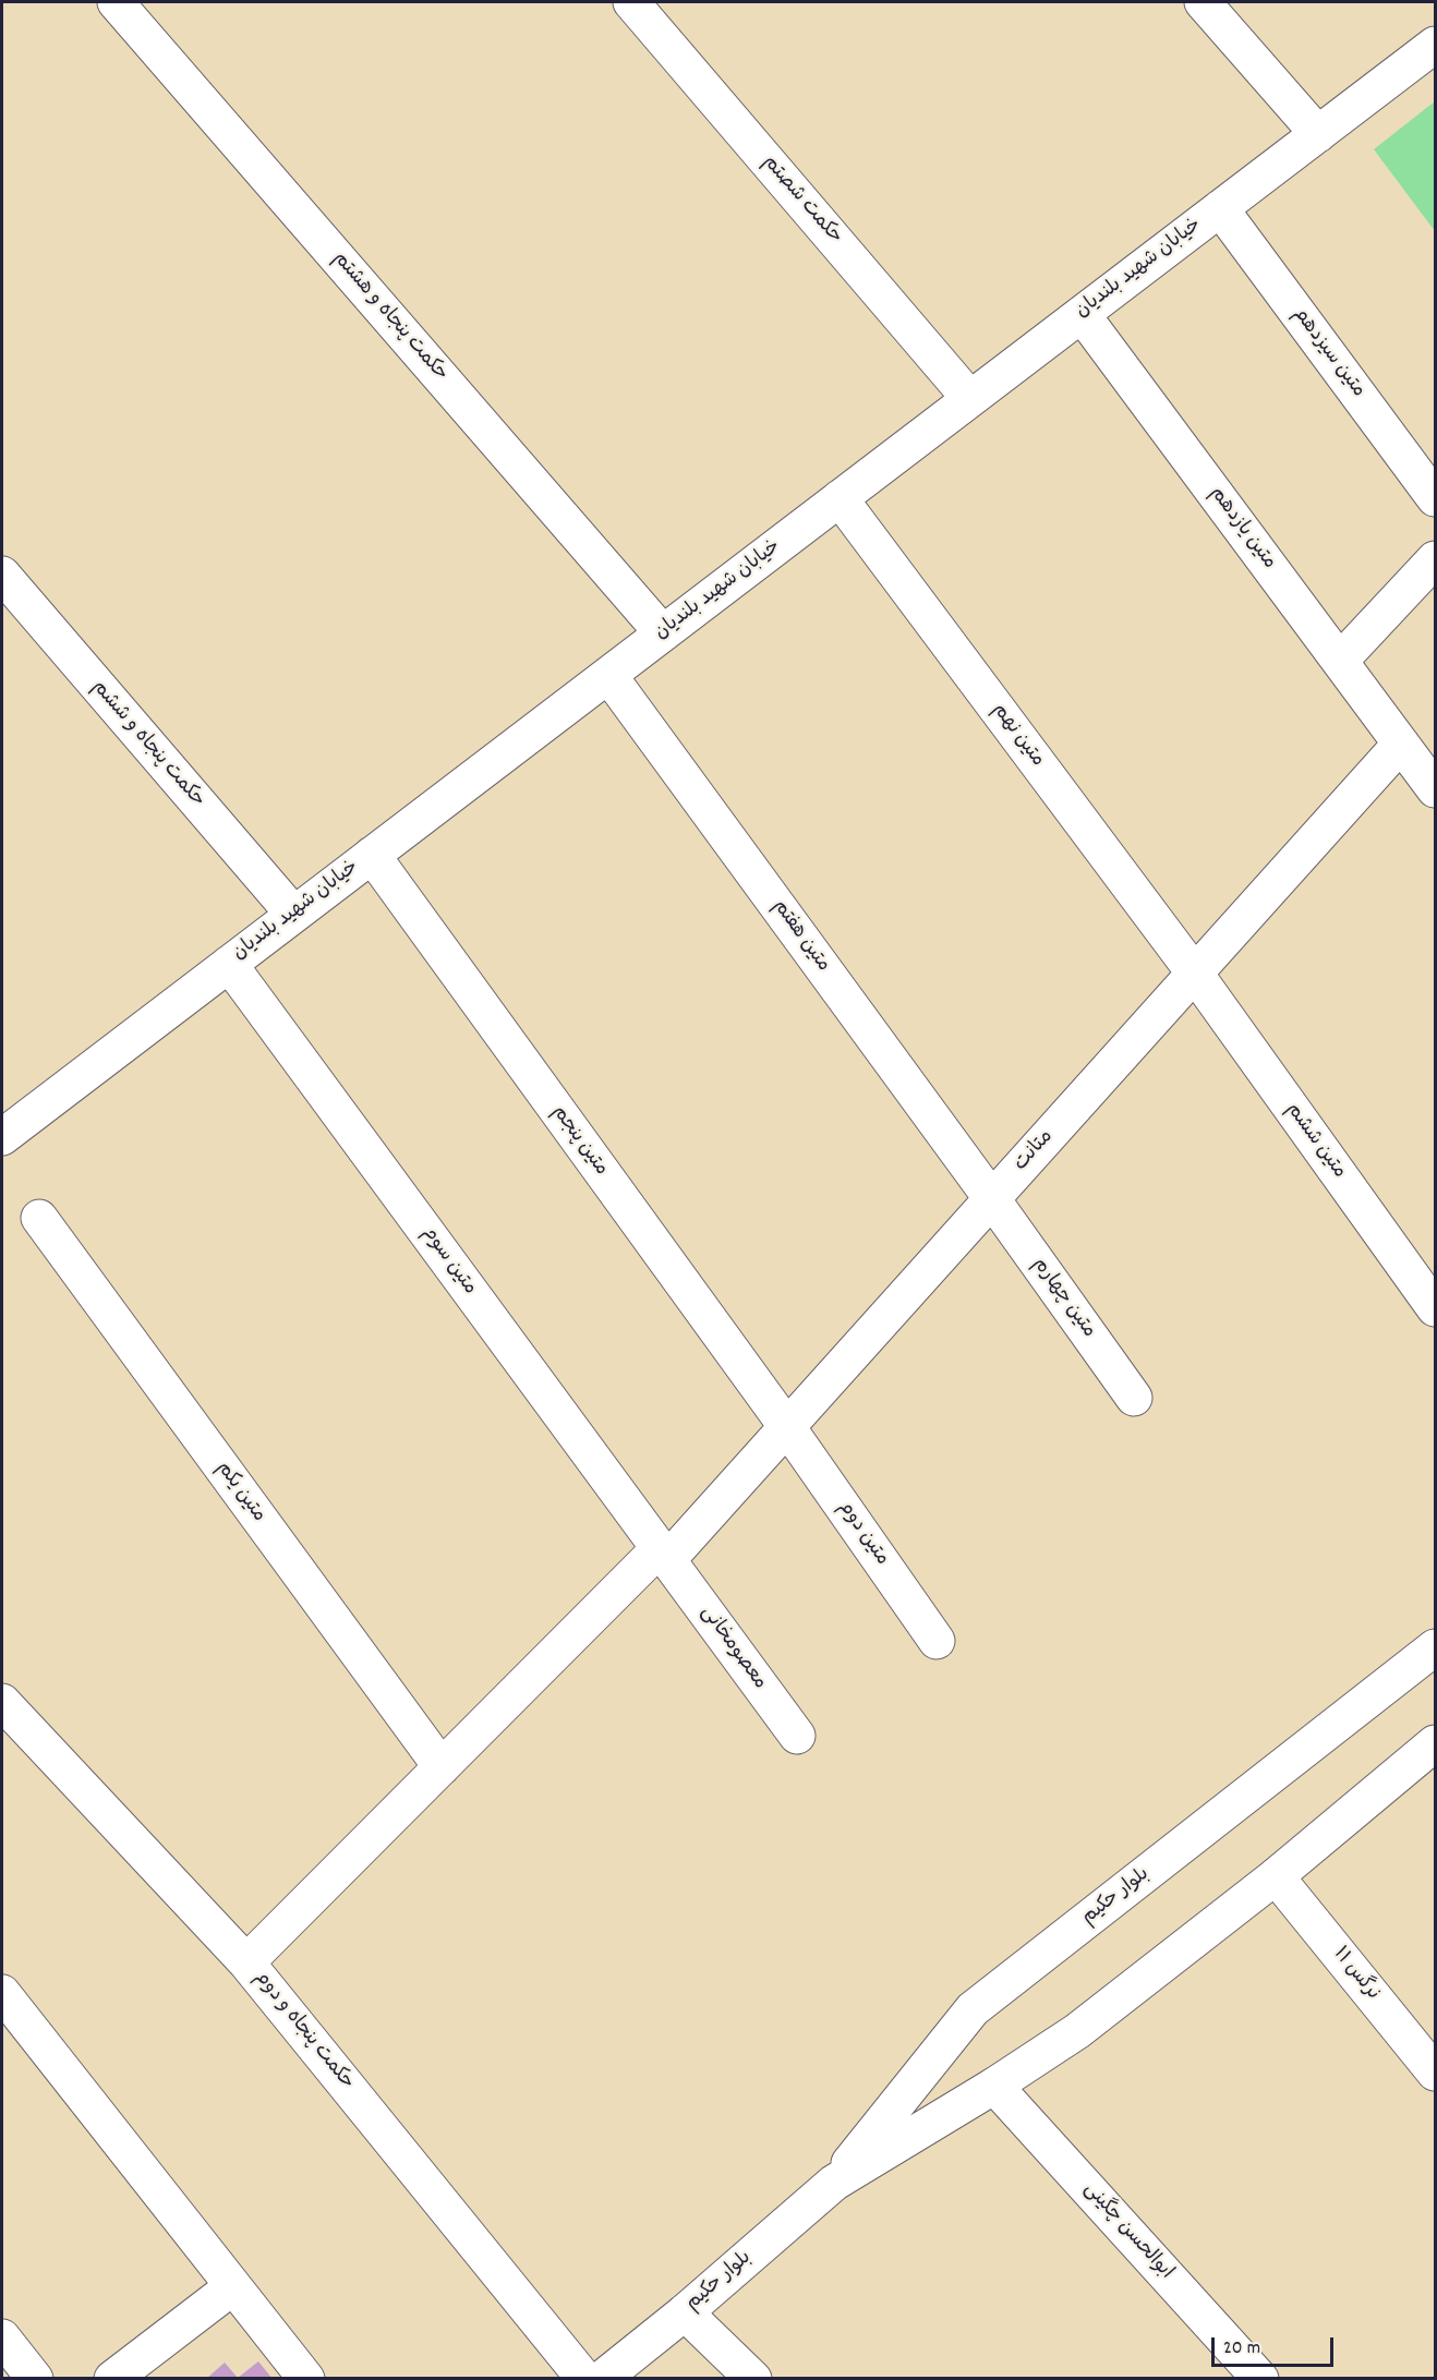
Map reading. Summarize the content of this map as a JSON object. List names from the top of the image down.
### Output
{
  "streets": {
    "street": [
      "حکمت شصتم",
      "خیابان شهید بلندیان",
      "حکمت پنجاه و هشتم",
      "متین سیزدهم",
      "متین یازدهم",
      "متین نهم",
      "حکمت پنجاه و ششم",
      "متین هفتم",
      "متین پنجم",
      "متین ششم",
      "متانت",
      "متین سوم",
      "متین چهارم",
      "متین یکم",
      "متین دوم",
      "معصومخانی",
      "بلوار حکیم",
      "نرگس ۱۱",
      "حکمت پنجاه و دوم",
      "ابوالحسن چگینی"
    ]
  },
  "crossings": [
    ["حکمت شصتم", "خیابان شهید بلندیان"],
    ["خیابان شهید بلندیان", "حکمت پنجاه و هشتم"],
    ["خیابان شهید بلندیان", "متین سیزدهم"],
    ["خیابان شهید بلندیان", "متین یازدهم"],
    ["خیابان شهید بلندیان", "متین نهم"],
    ["خیابان شهید بلندیان", "حکمت پنجاه و ششم"],
    ["خیابان شهید بلندیان", "متین هفتم"],
    ["خیابان شهید بلندیان", "متین پنجم"],
    ["خیابان شهید بلندیان", "متین سوم"],
    ["متین یازدهم", "متانت"],
    ["متین نهم", "متین ششم"],
    ["متین نهم", "متانت"],
    ["متین هفتم", "متانت"],
    ["متین هفتم", "متین چهارم"],
    ["متین پنجم", "متانت"],
    ["متین پنجم", "متین دوم"],
    ["متین ششم", "متانت"],
    ["متانت", "متین سوم"],
    ["متانت", "متین چهارم"],
    ["متانت", "متین یکم"],
    ["متانت", "متین دوم"],
    ["متانت", "معصومخانی"],
    ["متانت", "حکمت پنجاه و دوم"],
    ["متین سوم", "معصومخانی"],
    ["بلوار حکیم", "نرگس ۱۱"],
    ["بلوار حکیم", "ابوالحسن چگینی"]
  ],
  "scale_bar": "20 m"
}
